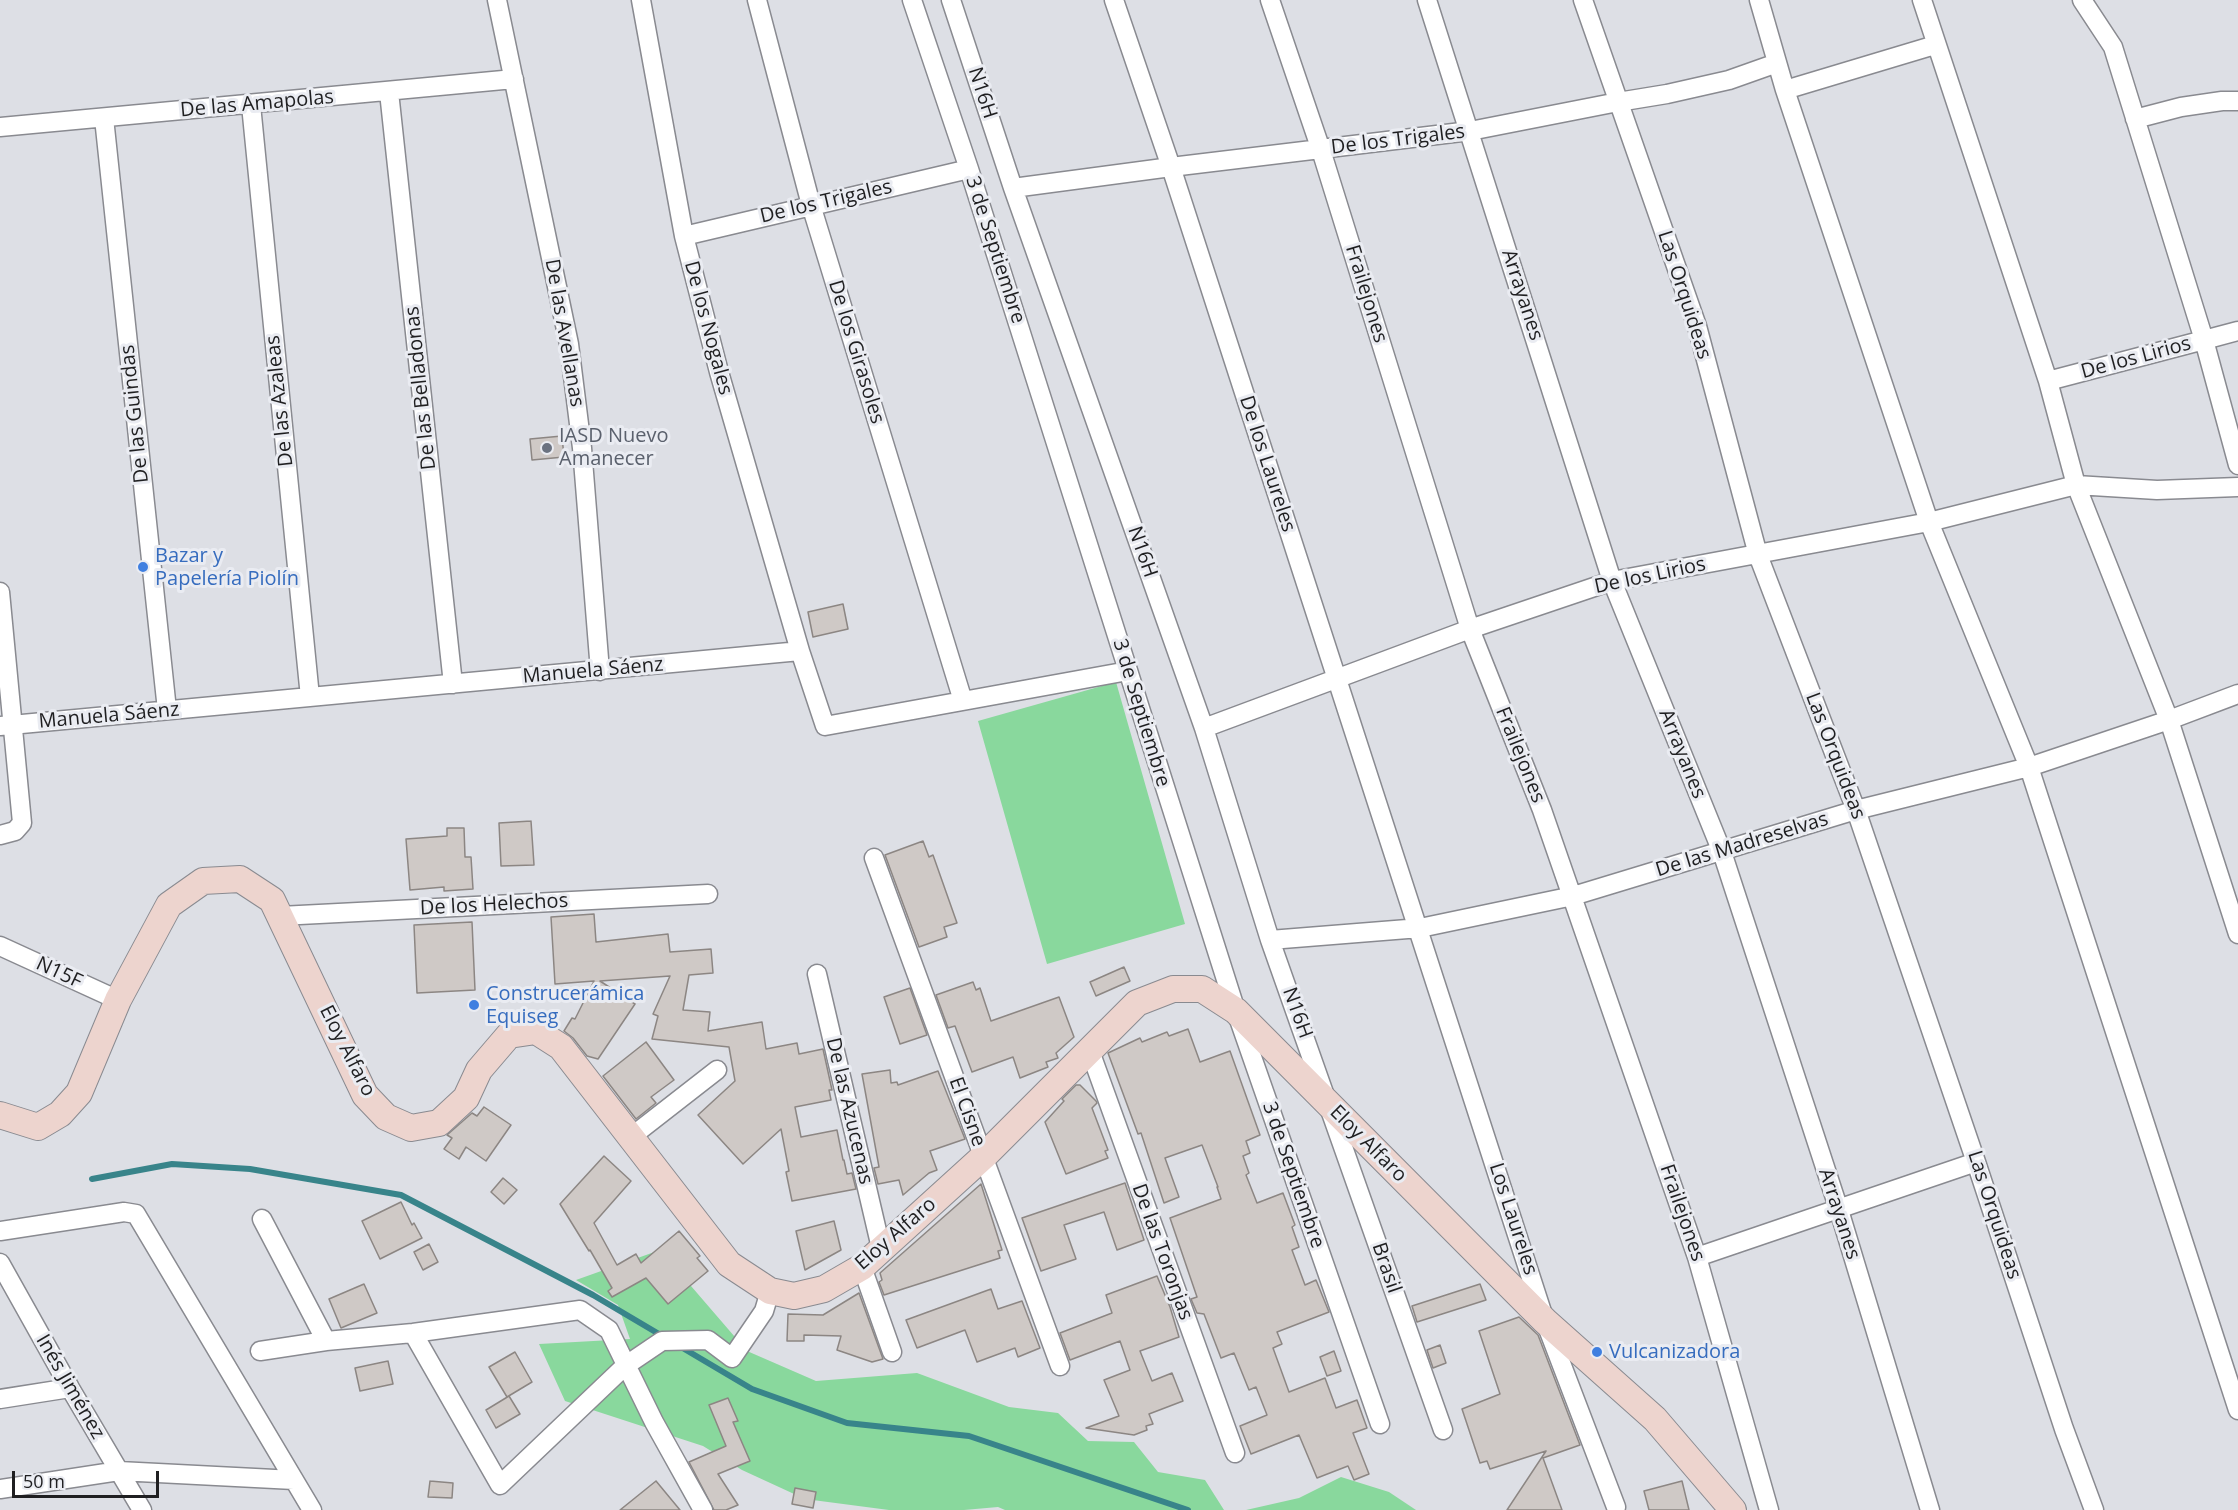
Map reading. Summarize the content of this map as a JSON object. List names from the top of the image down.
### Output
{
  "streets": {
    "street": [
      "N16H",
      "De las Amapolas",
      "De los Trigales",
      "3 de Septiembre",
      "Frailejones",
      "Arrayanes",
      "Las Orquideas",
      "De los Nogales",
      "De las Avellanas",
      "De los Girasoles",
      "De los Lirios",
      "De las Belladonas",
      "De las Azaleas",
      "De las Guindas",
      "De los Laureles",
      "Manuela Sáenz",
      "De las Madreselvas",
      "De los Helechos",
      "N15F",
      "Eloy Alfaro",
      "De las Azucenas",
      "El Cisne",
      "Los Laureles",
      "De las Toronjas",
      "Brasil",
      "Inés Jiménez"
    ]
  },
  "crossings": [
    ["N16H", "De los Trigales"],
    ["N16H", "De los Lirios"],
    ["N16H", "De las Madreselvas"],
    ["N16H", "Eloy Alfaro"],
    ["N16H", "Brasil"],
    ["De las Amapolas", "De las Avellanas"],
    ["De las Amapolas", "De las Belladonas"],
    ["De las Amapolas", "De las Azaleas"],
    ["De las Amapolas", "De las Guindas"],
    ["De los Trigales", "3 de Septiembre"],
    ["De los Trigales", "Frailejones"],
    ["De los Trigales", "Arrayanes"],
    ["De los Trigales", "Las Orquideas"],
    ["De los Trigales", "De los Nogales"],
    ["De los Trigales", "De los Girasoles"],
    ["De los Trigales", "De los Laureles"],
    ["3 de Septiembre", "Eloy Alfaro"],
    ["Frailejones", "De los Lirios"],
    ["Frailejones", "De las Madreselvas"],
    ["Arrayanes", "De los Lirios"],
    ["Arrayanes", "De las Madreselvas"],
    ["Las Orquideas", "De los Lirios"],
    ["Las Orquideas", "De las Madreselvas"],
    ["De los Nogales", "Manuela Sáenz"],
    ["De las Avellanas", "Manuela Sáenz"],
    ["De los Lirios", "De los Laureles"],
    ["De las Belladonas", "Manuela Sáenz"],
    ["De las Azaleas", "Manuela Sáenz"],
    ["De las Guindas", "Manuela Sáenz"],
    ["De los Laureles", "De las Madreselvas"],
    ["De los Laureles", "Los Laureles"],
    ["De las Madreselvas", "Los Laureles"],
    ["De los Helechos", "Eloy Alfaro"],
    ["N15F", "Eloy Alfaro"],
    ["Eloy Alfaro", "De las Azucenas"],
    ["Eloy Alfaro", "El Cisne"],
    ["Eloy Alfaro", "Los Laureles"],
    ["Eloy Alfaro", "De las Toronjas"],
    ["Eloy Alfaro", "Brasil"]
  ],
  "places": [
    "IASD Nuevo Amanecer",
    "Bazar y Papelería Piolín",
    "Construcerámica Equiseg",
    "Vulcanizadora"
  ],
  "scale_bar": "50 m"
}
